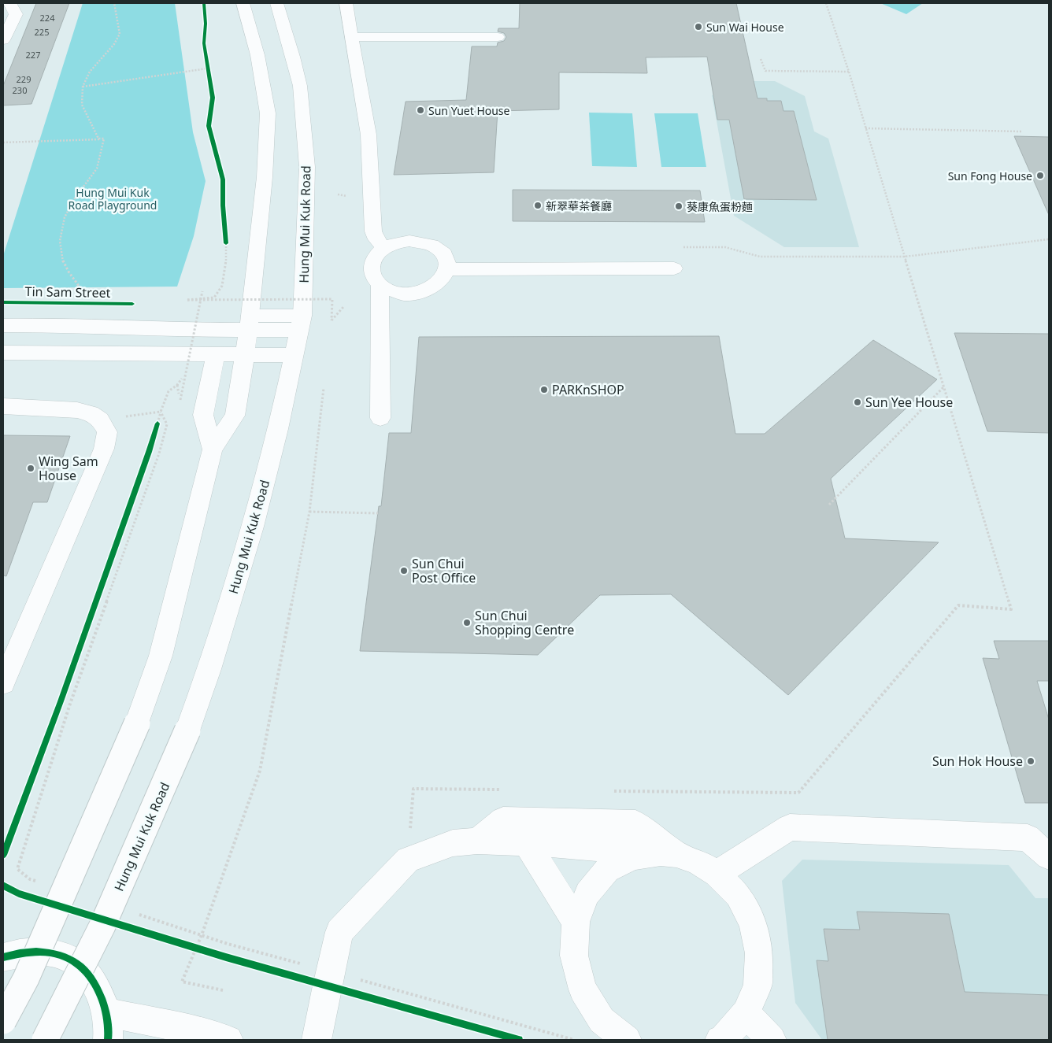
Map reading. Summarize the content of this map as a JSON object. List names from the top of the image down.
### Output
{
  "streets": {
    "main road": ["Hung Mui Kuk Road"],
    "cycle path": ["Tin Sam Street"]
  },
  "parks": ["Hung Mui Kuk Road Playground"],
  "places": [
    "Sun Wai House",
    "Sun Yuet House",
    "Sun Fong House",
    "新翠華茶餐廳",
    "葵康魚蛋粉麵",
    "PARKnSHOP",
    "Sun Yee House",
    "Wing Sam House",
    "Sun Chui Post Office",
    "Sun Chui Shopping Centre",
    "Sun Hok House"
  ],
  "house_numbers": [
    "224",
    "225",
    "227",
    "229",
    "230"
  ]
}
